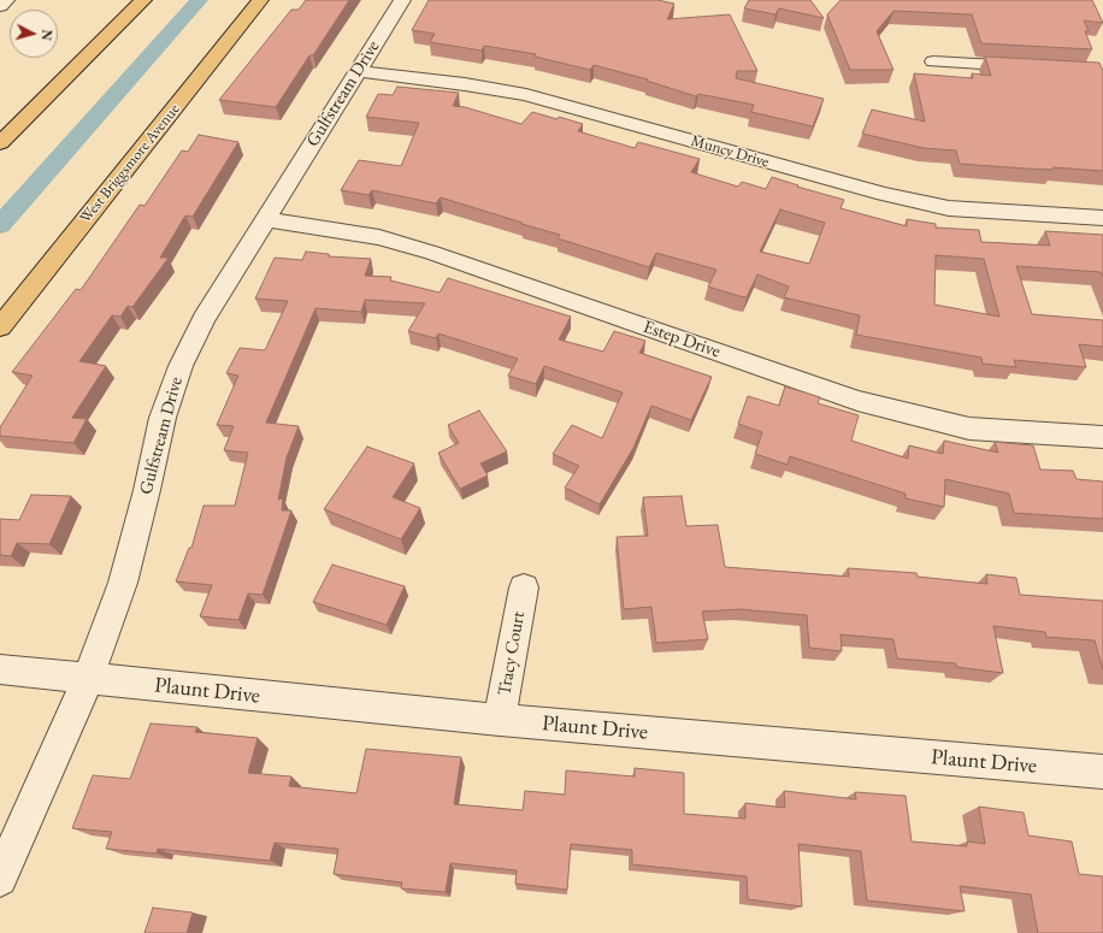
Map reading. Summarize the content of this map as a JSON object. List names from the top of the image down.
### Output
{
  "streets": {
    "main road": ["West Briggsmore Avenue"],
    "street": [
      "Gulfstream Drive",
      "Muncy Drive",
      "Estep Drive",
      "Tracy Court",
      "Plaunt Drive"
    ]
  },
  "crossings": [
    ["Gulfstream Drive", "Muncy Drive"],
    ["Gulfstream Drive", "Estep Drive"],
    ["Gulfstream Drive", "Plaunt Drive"],
    ["Tracy Court", "Plaunt Drive"]
  ],
  "north": "right"
}
